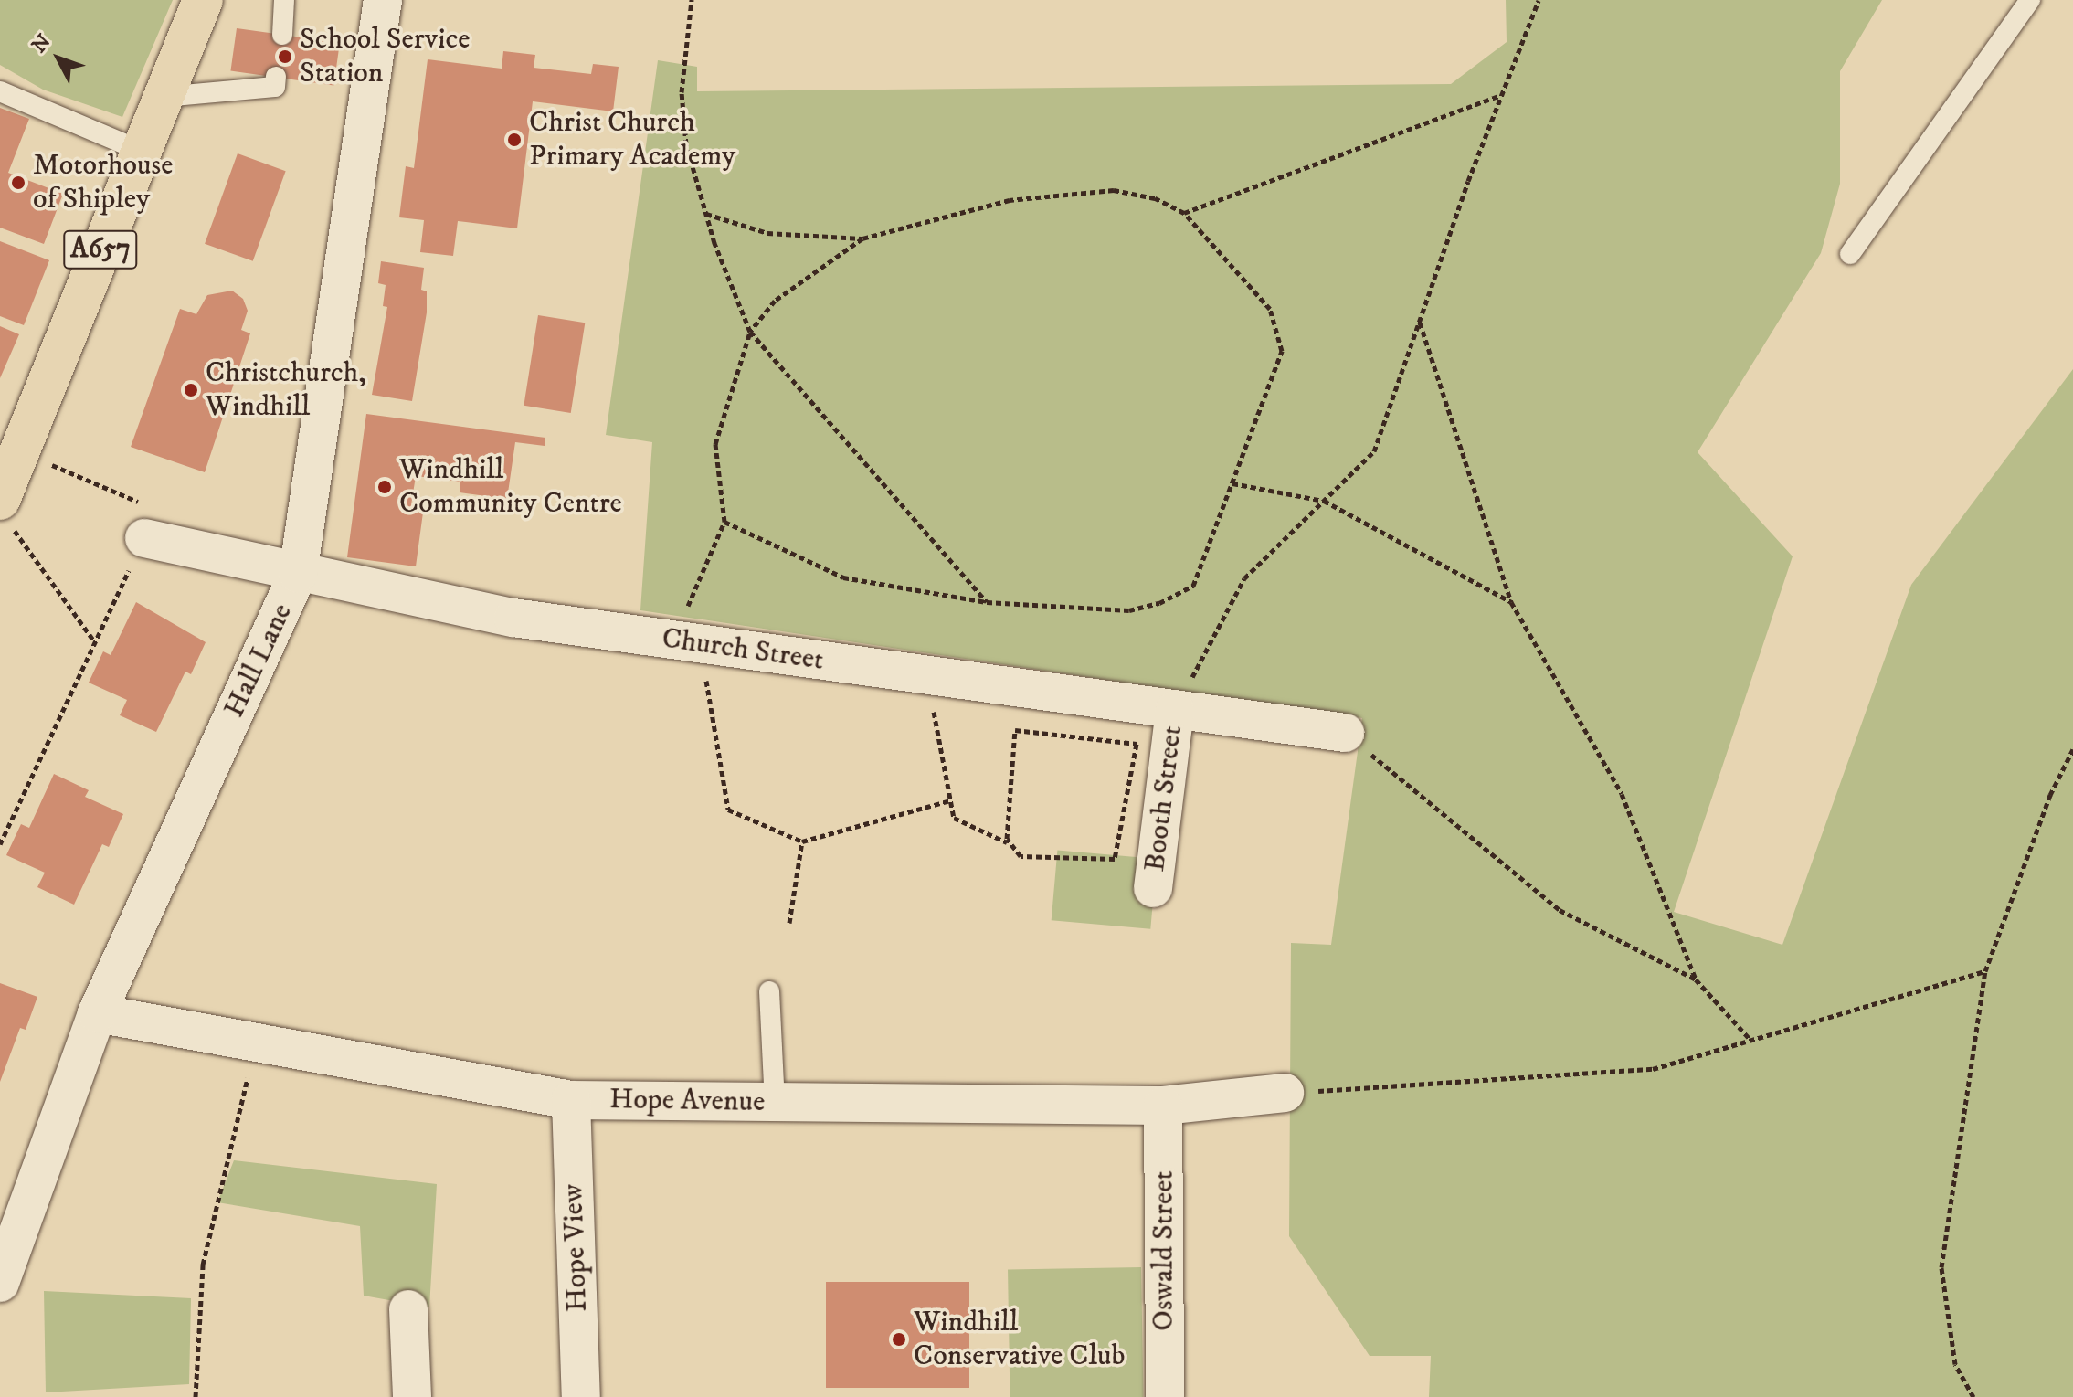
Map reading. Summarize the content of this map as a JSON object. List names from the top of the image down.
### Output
{
  "streets": {
    "main road": ["A657"],
    "street": [
      "Church Street",
      "Hall Lane",
      "Booth Street",
      "Hope Avenue",
      "Hope View",
      "Oswald Street"
    ]
  },
  "crossings": [
    ["Church Street", "Hall Lane"],
    ["Church Street", "Booth Street"],
    ["Hall Lane", "Hope Avenue"],
    ["Hope Avenue", "Hope View"],
    ["Hope Avenue", "Oswald Street"]
  ],
  "places": [
    "School Service Station",
    "Christ Church Primary Academy",
    "Motorhouse of Shipley",
    "Christchurch, Windhill",
    "Windhill Community Centre",
    "Windhill Conservative Club"
  ],
  "north": "top left"
}
